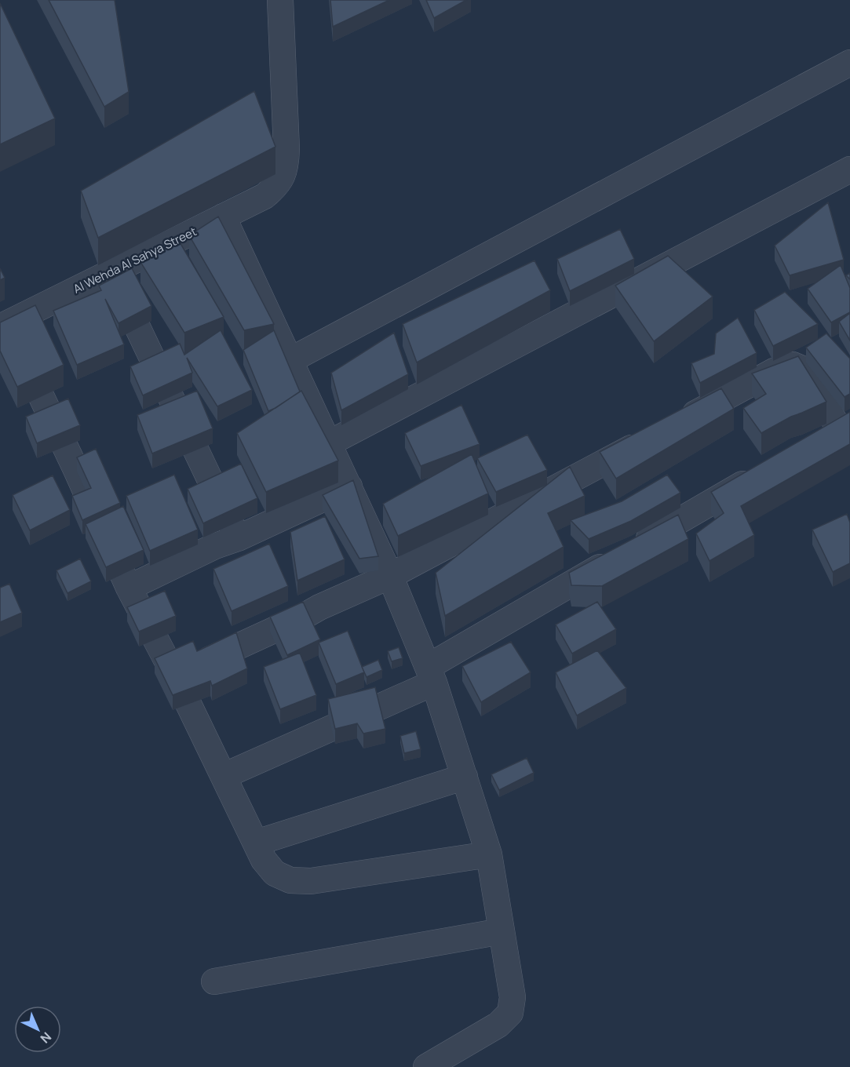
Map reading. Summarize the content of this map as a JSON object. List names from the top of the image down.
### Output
{
  "streets": {
    "street": ["Al Wehda Al Sahya Street"]
  },
  "north": "bottom right"
}
